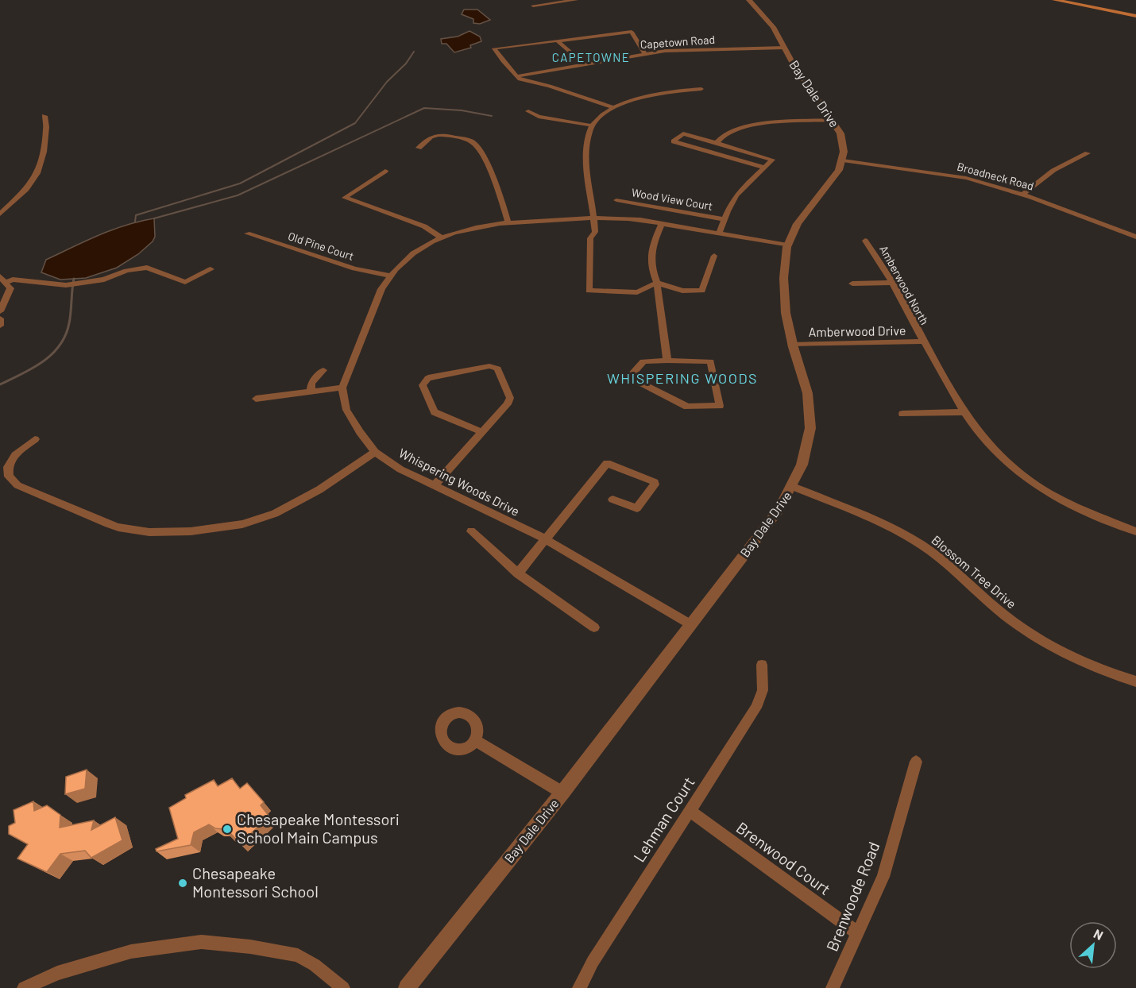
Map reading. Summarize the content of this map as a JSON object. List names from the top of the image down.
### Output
{
  "streets": {
    "street": [
      "Capetown Road",
      "Bay Dale Drive",
      "Broadneck Road",
      "Wood View Court",
      "Old Pine Court",
      "Amberwood North",
      "Amberwood Drive",
      "Whispering Woods Drive",
      "Blossom Tree Drive",
      "Lehman Court",
      "Brenwood Court",
      "Brenwoode Road"
    ]
  },
  "crossings": [
    ["Capetown Road", "Bay Dale Drive"],
    ["Bay Dale Drive", "Broadneck Road"],
    ["Bay Dale Drive", "Amberwood Drive"],
    ["Bay Dale Drive", "Whispering Woods Drive"],
    ["Bay Dale Drive", "Blossom Tree Drive"],
    ["Amberwood North", "Amberwood Drive"],
    ["Lehman Court", "Brenwood Court"],
    ["Brenwood Court", "Brenwoode Road"]
  ],
  "districts": ["CAPETOWNE", "WHISPERING WOODS"],
  "places": ["Chesapeake Montessori School Main Campus", "Chesapeake Montessori School"],
  "north": "top right"
}
